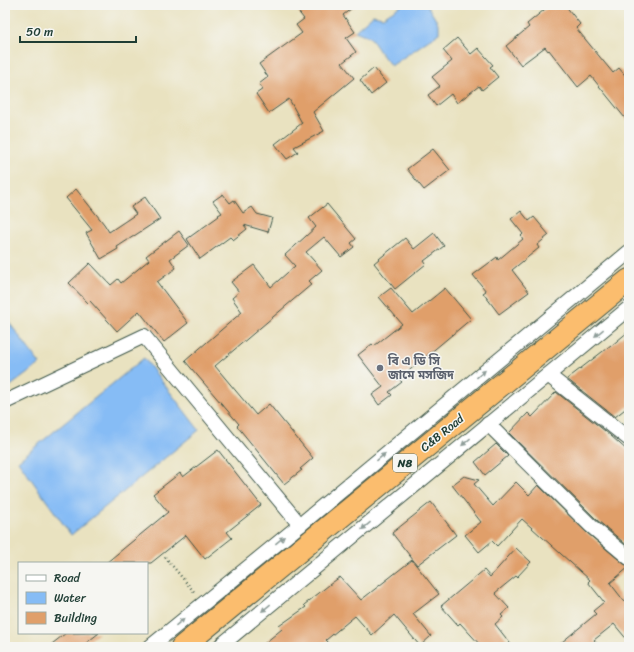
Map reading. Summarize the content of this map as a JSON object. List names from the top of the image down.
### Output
{
  "streets": {
    "highway": ["C&B Road", "N8"]
  },
  "places": ["বি এ ডি সি জামে মসজিদ"],
  "legend": ["Road", "Water", "Building"],
  "scale_bar": "50 m"
}
